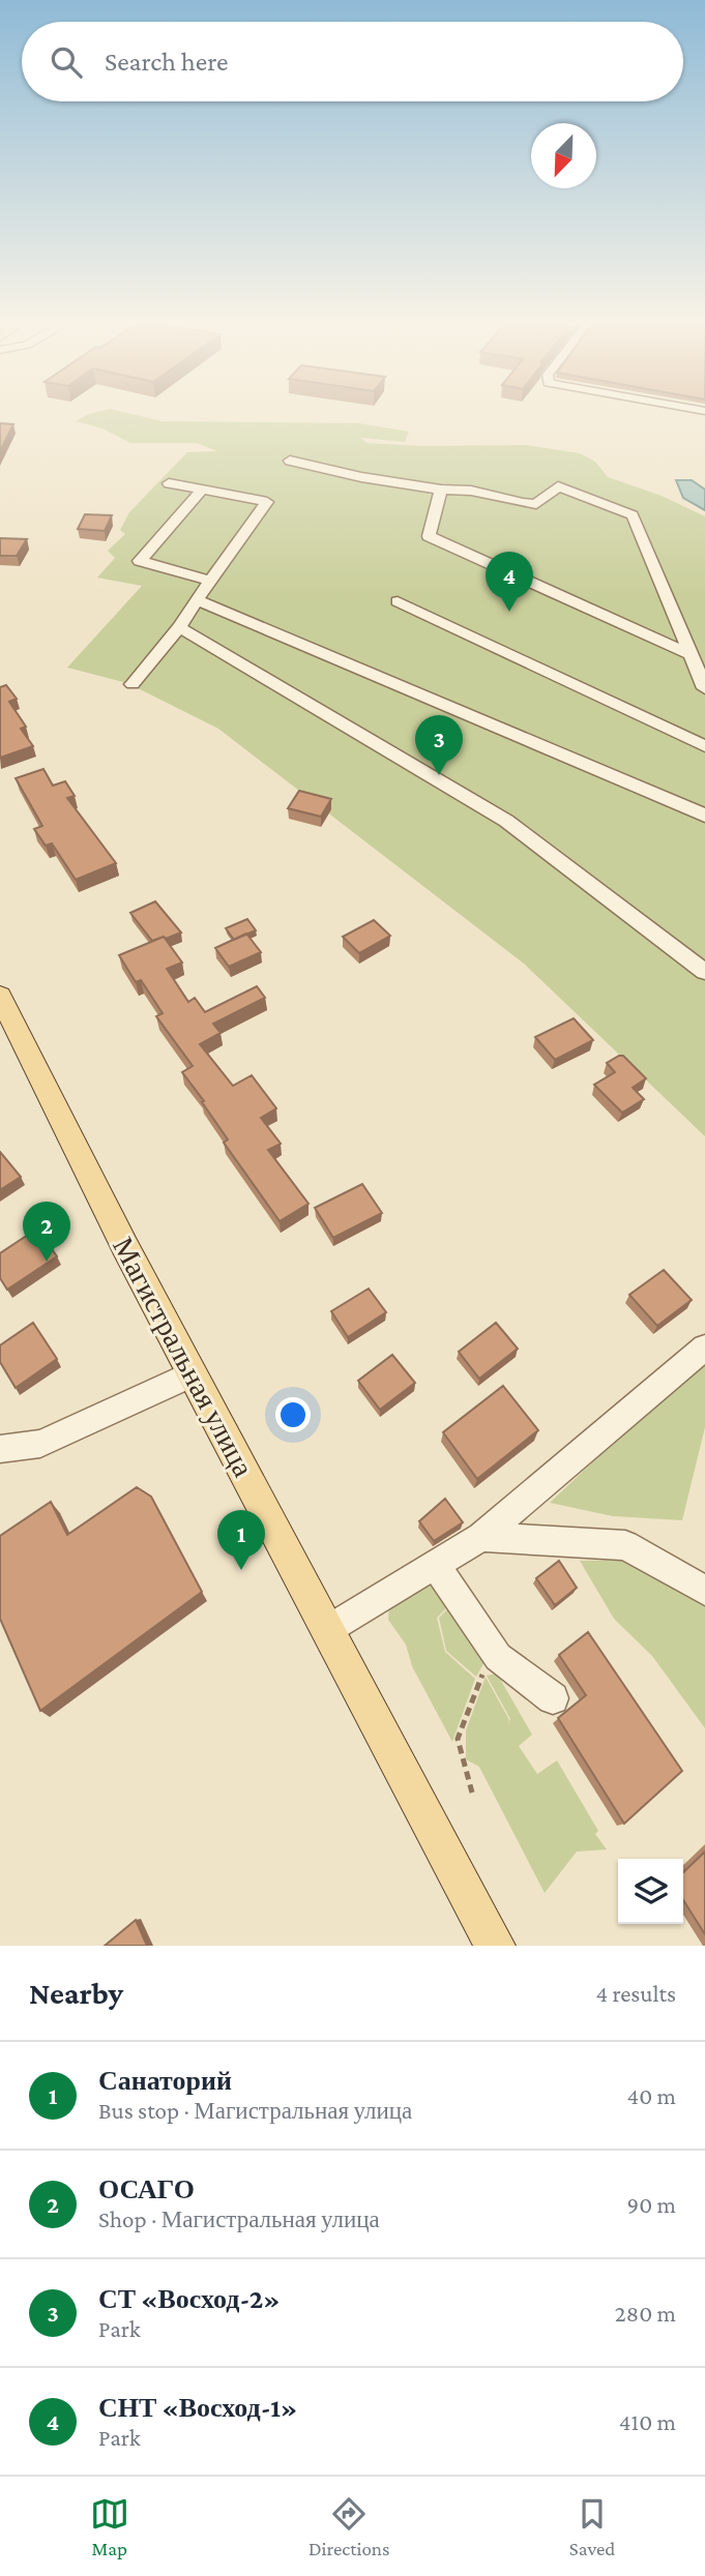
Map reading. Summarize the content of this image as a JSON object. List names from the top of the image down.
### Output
{
  "streets": {
    "main road": ["Магистральная улица"]
  },
  "north": "bottom left",
  "page": {
    "search": "Search here",
    "pins": [
      "4",
      "3",
      "2",
      "1"
    ],
    "heading": ["Nearby", "4 results"],
    "list": [
      {
        "mark": "1",
        "name": "Санаторий",
        "note": "Bus stop · Магистральная улица",
        "value": "40 m"
      },
      {
        "mark": "2",
        "name": "ОСАГО",
        "note": "Shop · Магистральная улица",
        "value": "90 m"
      },
      {
        "mark": "3",
        "name": "СТ «Восход-2»",
        "note": "Park",
        "value": "280 m"
      },
      {
        "mark": "4",
        "name": "СНТ «Восход-1»",
        "note": "Park",
        "value": "410 m"
      }
    ],
    "nav": ["Map", "Directions", "Saved"]
  }
}
